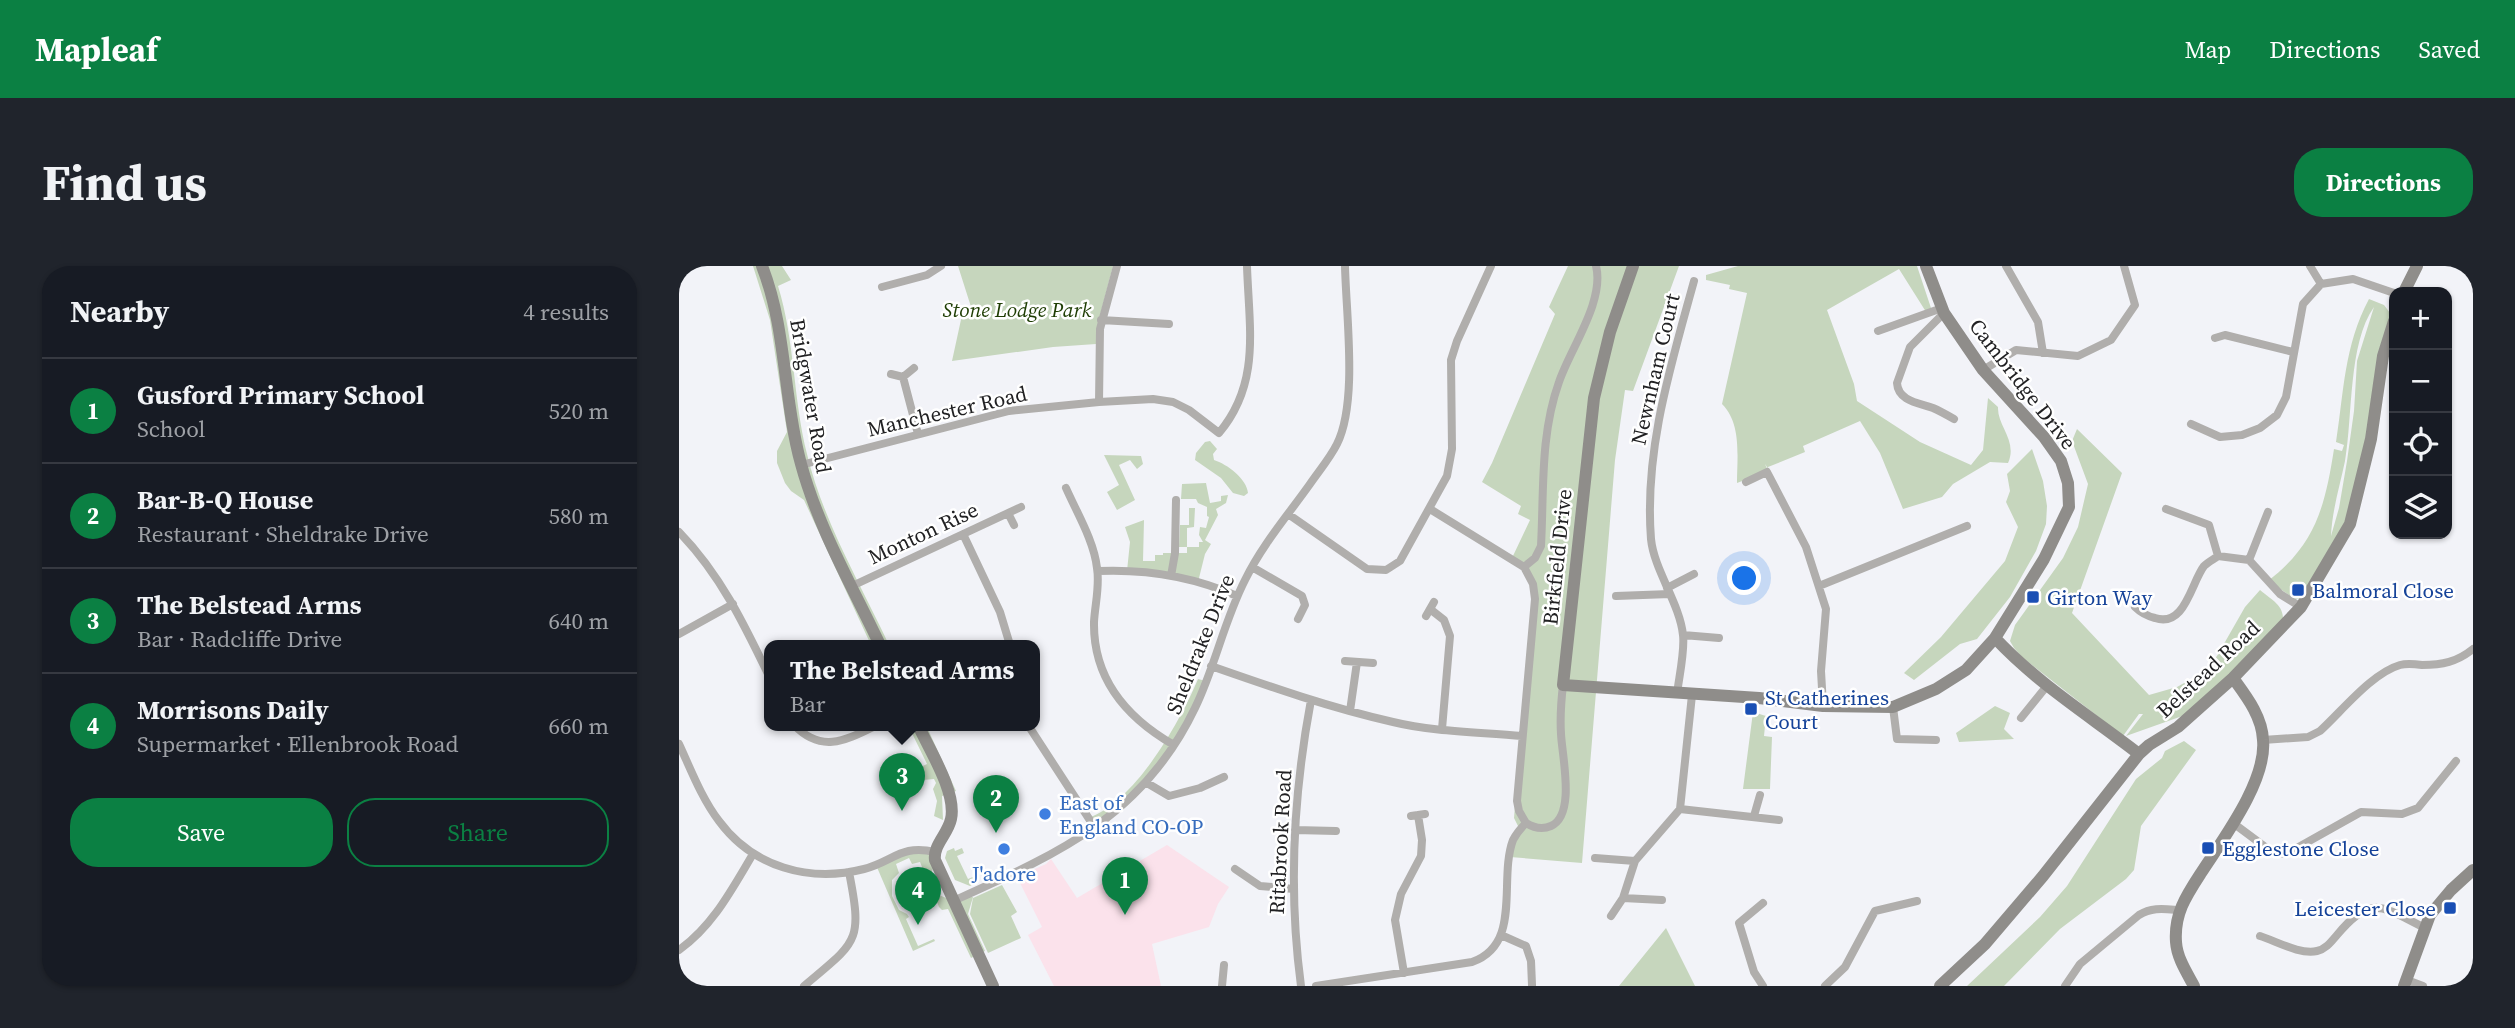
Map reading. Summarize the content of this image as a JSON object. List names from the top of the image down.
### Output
{
  "streets": {
    "street": [
      "Newnham Court",
      "Cambridge Drive",
      "Bridgwater Road",
      "Manchester Road",
      "Monton Rise",
      "Birkfield Drive",
      "Sheldrake Drive",
      "Belstead Road",
      "Ritabrook Road"
    ]
  },
  "crossings": [
    ["Newnham Court", "Cambridge Drive"],
    ["Cambridge Drive", "Birkfield Drive"],
    ["Bridgwater Road", "Manchester Road"],
    ["Bridgwater Road", "Monton Rise"]
  ],
  "parks": ["Stone Lodge Park"],
  "places": {
    "transit": [
      "Balmoral Close",
      "Girton Way",
      "St Catherines Court",
      "Egglestone Close",
      "Leicester Close"
    ],
    "other": ["East of England CO-OP", "J'adore"]
  },
  "page": {
    "header": "Mapleaf",
    "nav": ["Map", "Directions", "Saved"],
    "buttons": [
      "Directions",
      ["Save", "Share"]
    ],
    "title": "Find us",
    "heading": ["Nearby", "4 results"],
    "map_buttons": ["+", "−"],
    "list": [
      {
        "mark": "1",
        "name": "Gusford Primary School",
        "note": "School",
        "value": "520 m"
      },
      {
        "mark": "2",
        "name": "Bar-B-Q House",
        "note": "Restaurant · Sheldrake Drive",
        "value": "580 m"
      },
      {
        "mark": "3",
        "name": "The Belstead Arms",
        "note": "Bar · Radcliffe Drive",
        "value": "640 m"
      },
      {
        "mark": "4",
        "name": "Morrisons Daily",
        "note": "Supermarket · Ellenbrook Road",
        "value": "660 m"
      }
    ],
    "popup": ["The Belstead Arms", "Bar"],
    "pins": [
      "3",
      "2",
      "1",
      "4"
    ]
  }
}
